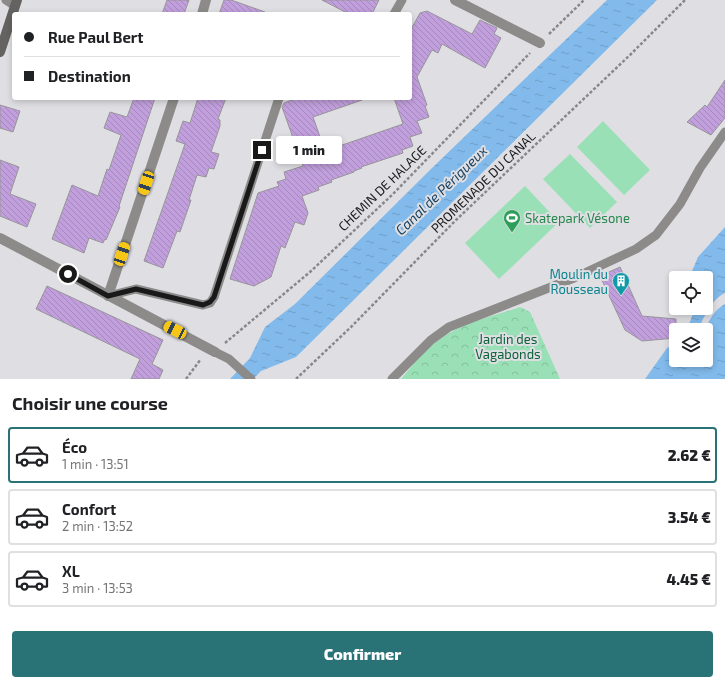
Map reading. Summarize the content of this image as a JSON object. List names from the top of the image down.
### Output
{
  "streets": {
    "path": ["PROMENADE DU CANAL", "CHEMIN DE HALAGE"]
  },
  "water": ["Canal de Périgueux"],
  "parks": ["Jardin des Vagabonds"],
  "places": {
    "sports": ["Skatepark Vésone"],
    "building": ["Moulin du Rousseau"]
  },
  "page": {
    "banner": ["Rue Paul Bert", "Destination"],
    "bubble": "1 min",
    "heading": "Choisir une course",
    "list": [
      {
        "name": "Éco",
        "note": "1 min · 13:51",
        "value": "2.62 €"
      },
      {
        "name": "Confort",
        "note": "2 min · 13:52",
        "value": "3.54 €"
      },
      {
        "name": "XL",
        "note": "3 min · 13:53",
        "value": "4.45 €"
      }
    ],
    "buttons": "Confirmer"
  }
}
